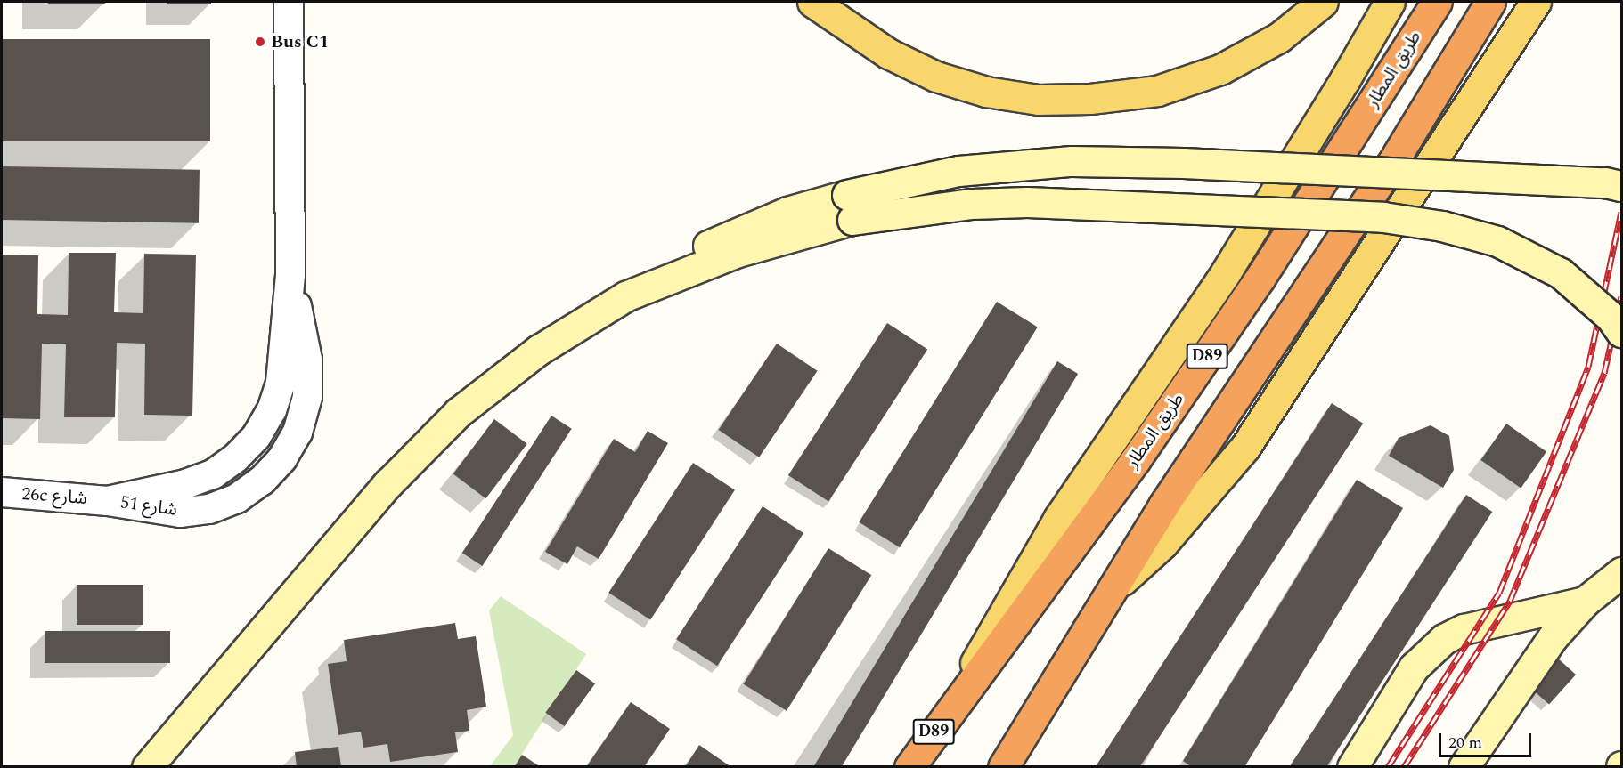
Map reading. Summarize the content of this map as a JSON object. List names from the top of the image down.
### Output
{
  "streets": {
    "highway": ["طريق المطار", "D89"],
    "street": ["26c شارع", "شارع 51"]
  },
  "crossings": [
    ["26c شارع", "شارع 51"]
  ],
  "places": ["Bus C1"],
  "scale_bar": "20 m"
}
